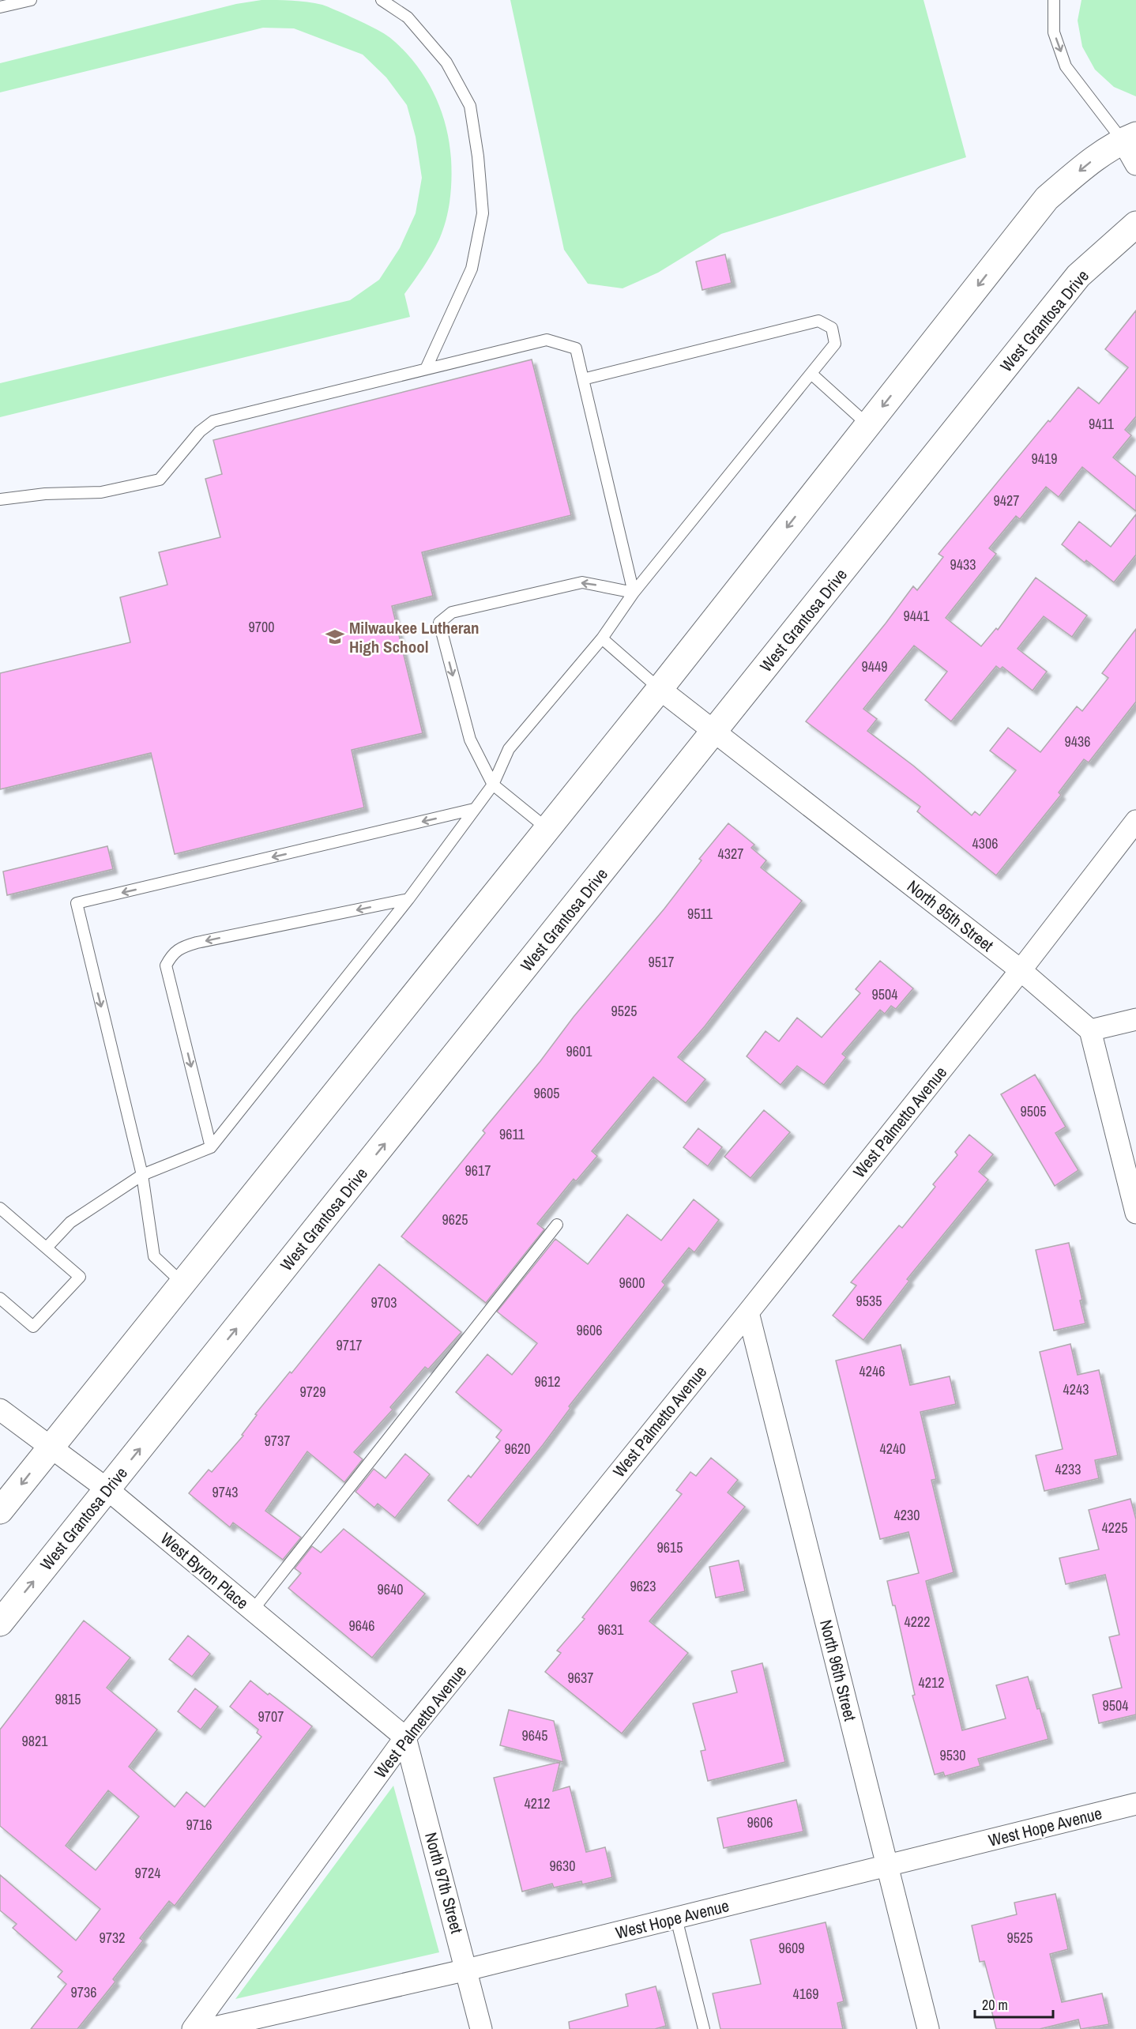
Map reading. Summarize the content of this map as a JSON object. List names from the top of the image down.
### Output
{
  "streets": {
    "street": [
      "West Grantosa Drive",
      "North 95th Street",
      "West Palmetto Avenue",
      "West Byron Place",
      "North 96th Street",
      "West Hope Avenue",
      "North 97th Street"
    ]
  },
  "crossings": [
    ["West Grantosa Drive", "North 95th Street"],
    ["West Grantosa Drive", "West Byron Place"],
    ["North 95th Street", "West Palmetto Avenue"],
    ["West Palmetto Avenue", "West Byron Place"],
    ["West Palmetto Avenue", "North 96th Street"],
    ["West Palmetto Avenue", "North 97th Street"],
    ["West Byron Place", "North 97th Street"],
    ["North 96th Street", "West Hope Avenue"],
    ["West Hope Avenue", "North 97th Street"]
  ],
  "places": {
    "school or university": ["Milwaukee Lutheran High School"]
  },
  "house_numbers": [
    "9411",
    "9419",
    "9427",
    "9433",
    "9441",
    "9700",
    "9449",
    "9436",
    "4306",
    "4327",
    "9511",
    "9517",
    "9504",
    "9525",
    "9601",
    "9605",
    "9505",
    "9611",
    "9617",
    "9625",
    "9600",
    "9535",
    "9703",
    "9606",
    "9717",
    "4246",
    "9612",
    "4243",
    "9729",
    "9737",
    "9620",
    "4240",
    "4233",
    "9743",
    "4230",
    "4225",
    "9615",
    "9623",
    "9640",
    "4222",
    "9646",
    "9631",
    "9637",
    "4212",
    "9815",
    "9504",
    "9707",
    "9645",
    "9821",
    "9530",
    "4212",
    "9606",
    "9716",
    "9630",
    "9724",
    "9732",
    "9525",
    "9609",
    "9736",
    "4169"
  ],
  "scale_bar": "20 m"
}
